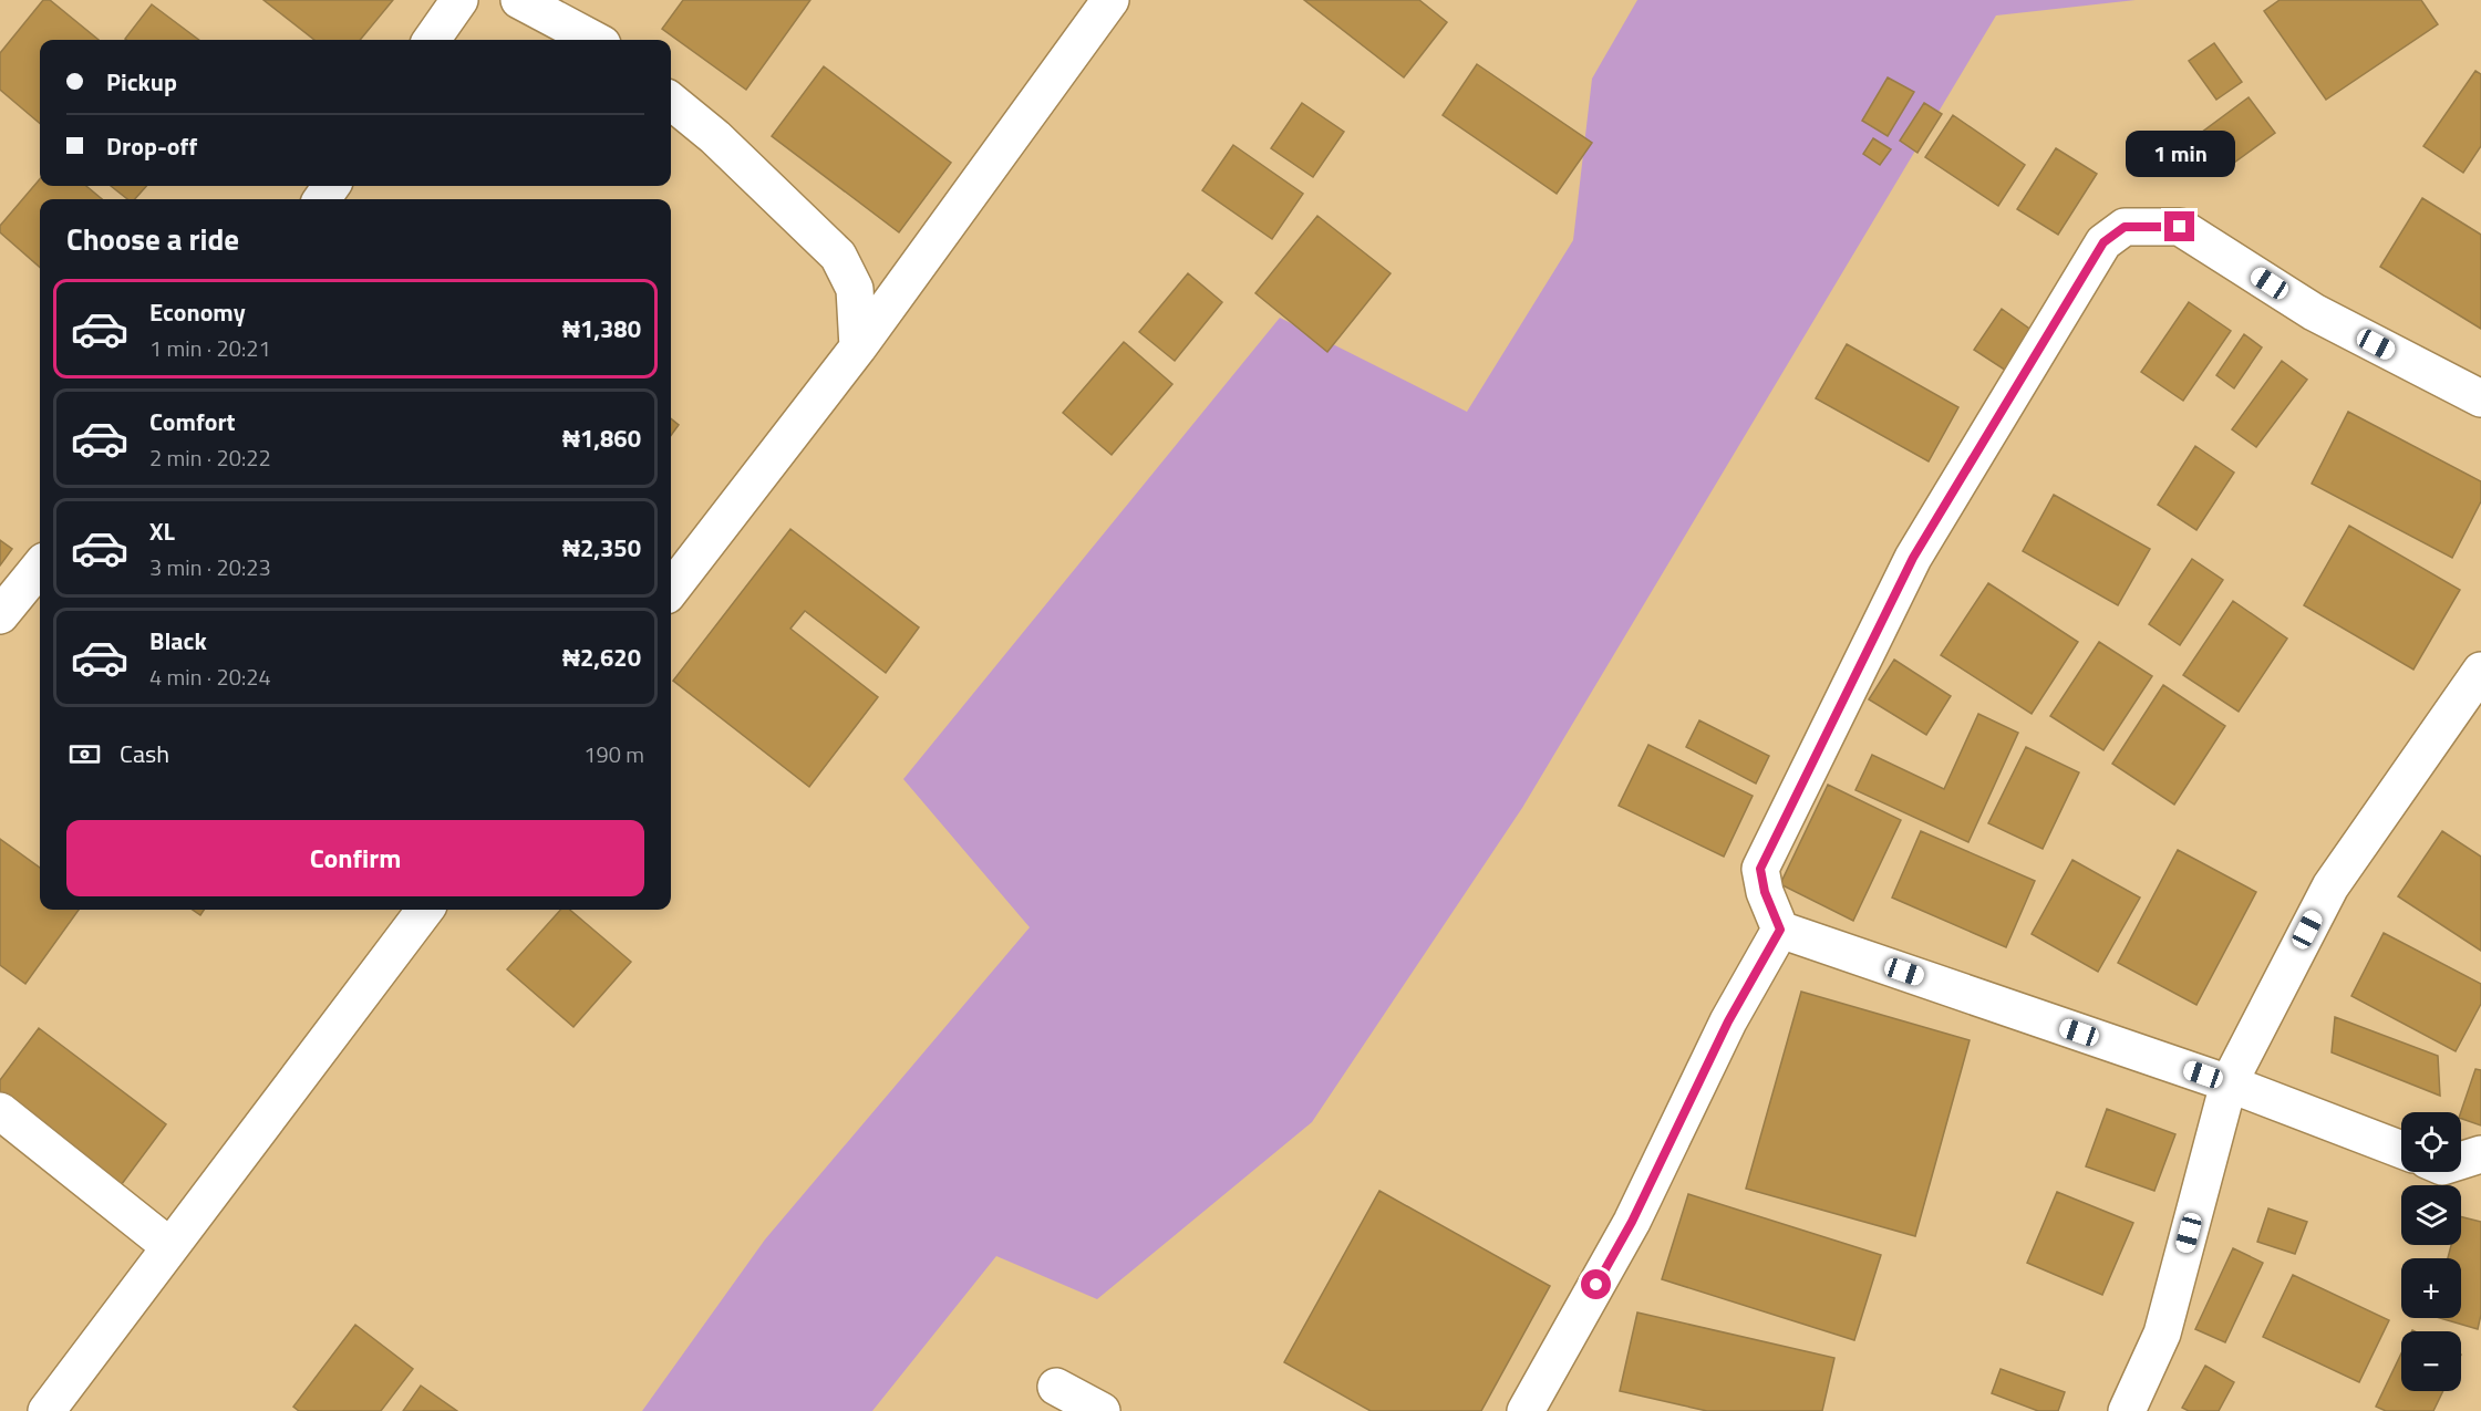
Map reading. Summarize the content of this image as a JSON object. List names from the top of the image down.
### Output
{
  "page": {
    "banner": ["Pickup", "Drop-off"],
    "bubble": "1 min",
    "heading": "Choose a ride",
    "list": [
      {
        "name": "Economy",
        "note": "1 min · 20:21",
        "value": "₦1,380"
      },
      {
        "name": "Comfort",
        "note": "2 min · 20:22",
        "value": "₦1,860"
      },
      {
        "name": "XL",
        "note": "3 min · 20:23",
        "value": "₦2,350"
      },
      {
        "name": "Black",
        "note": "4 min · 20:24",
        "value": "₦2,620"
      }
    ],
    "pay": ["Cash", "190 m"],
    "buttons": "Confirm",
    "map_buttons": ["+", "−"]
  }
}
